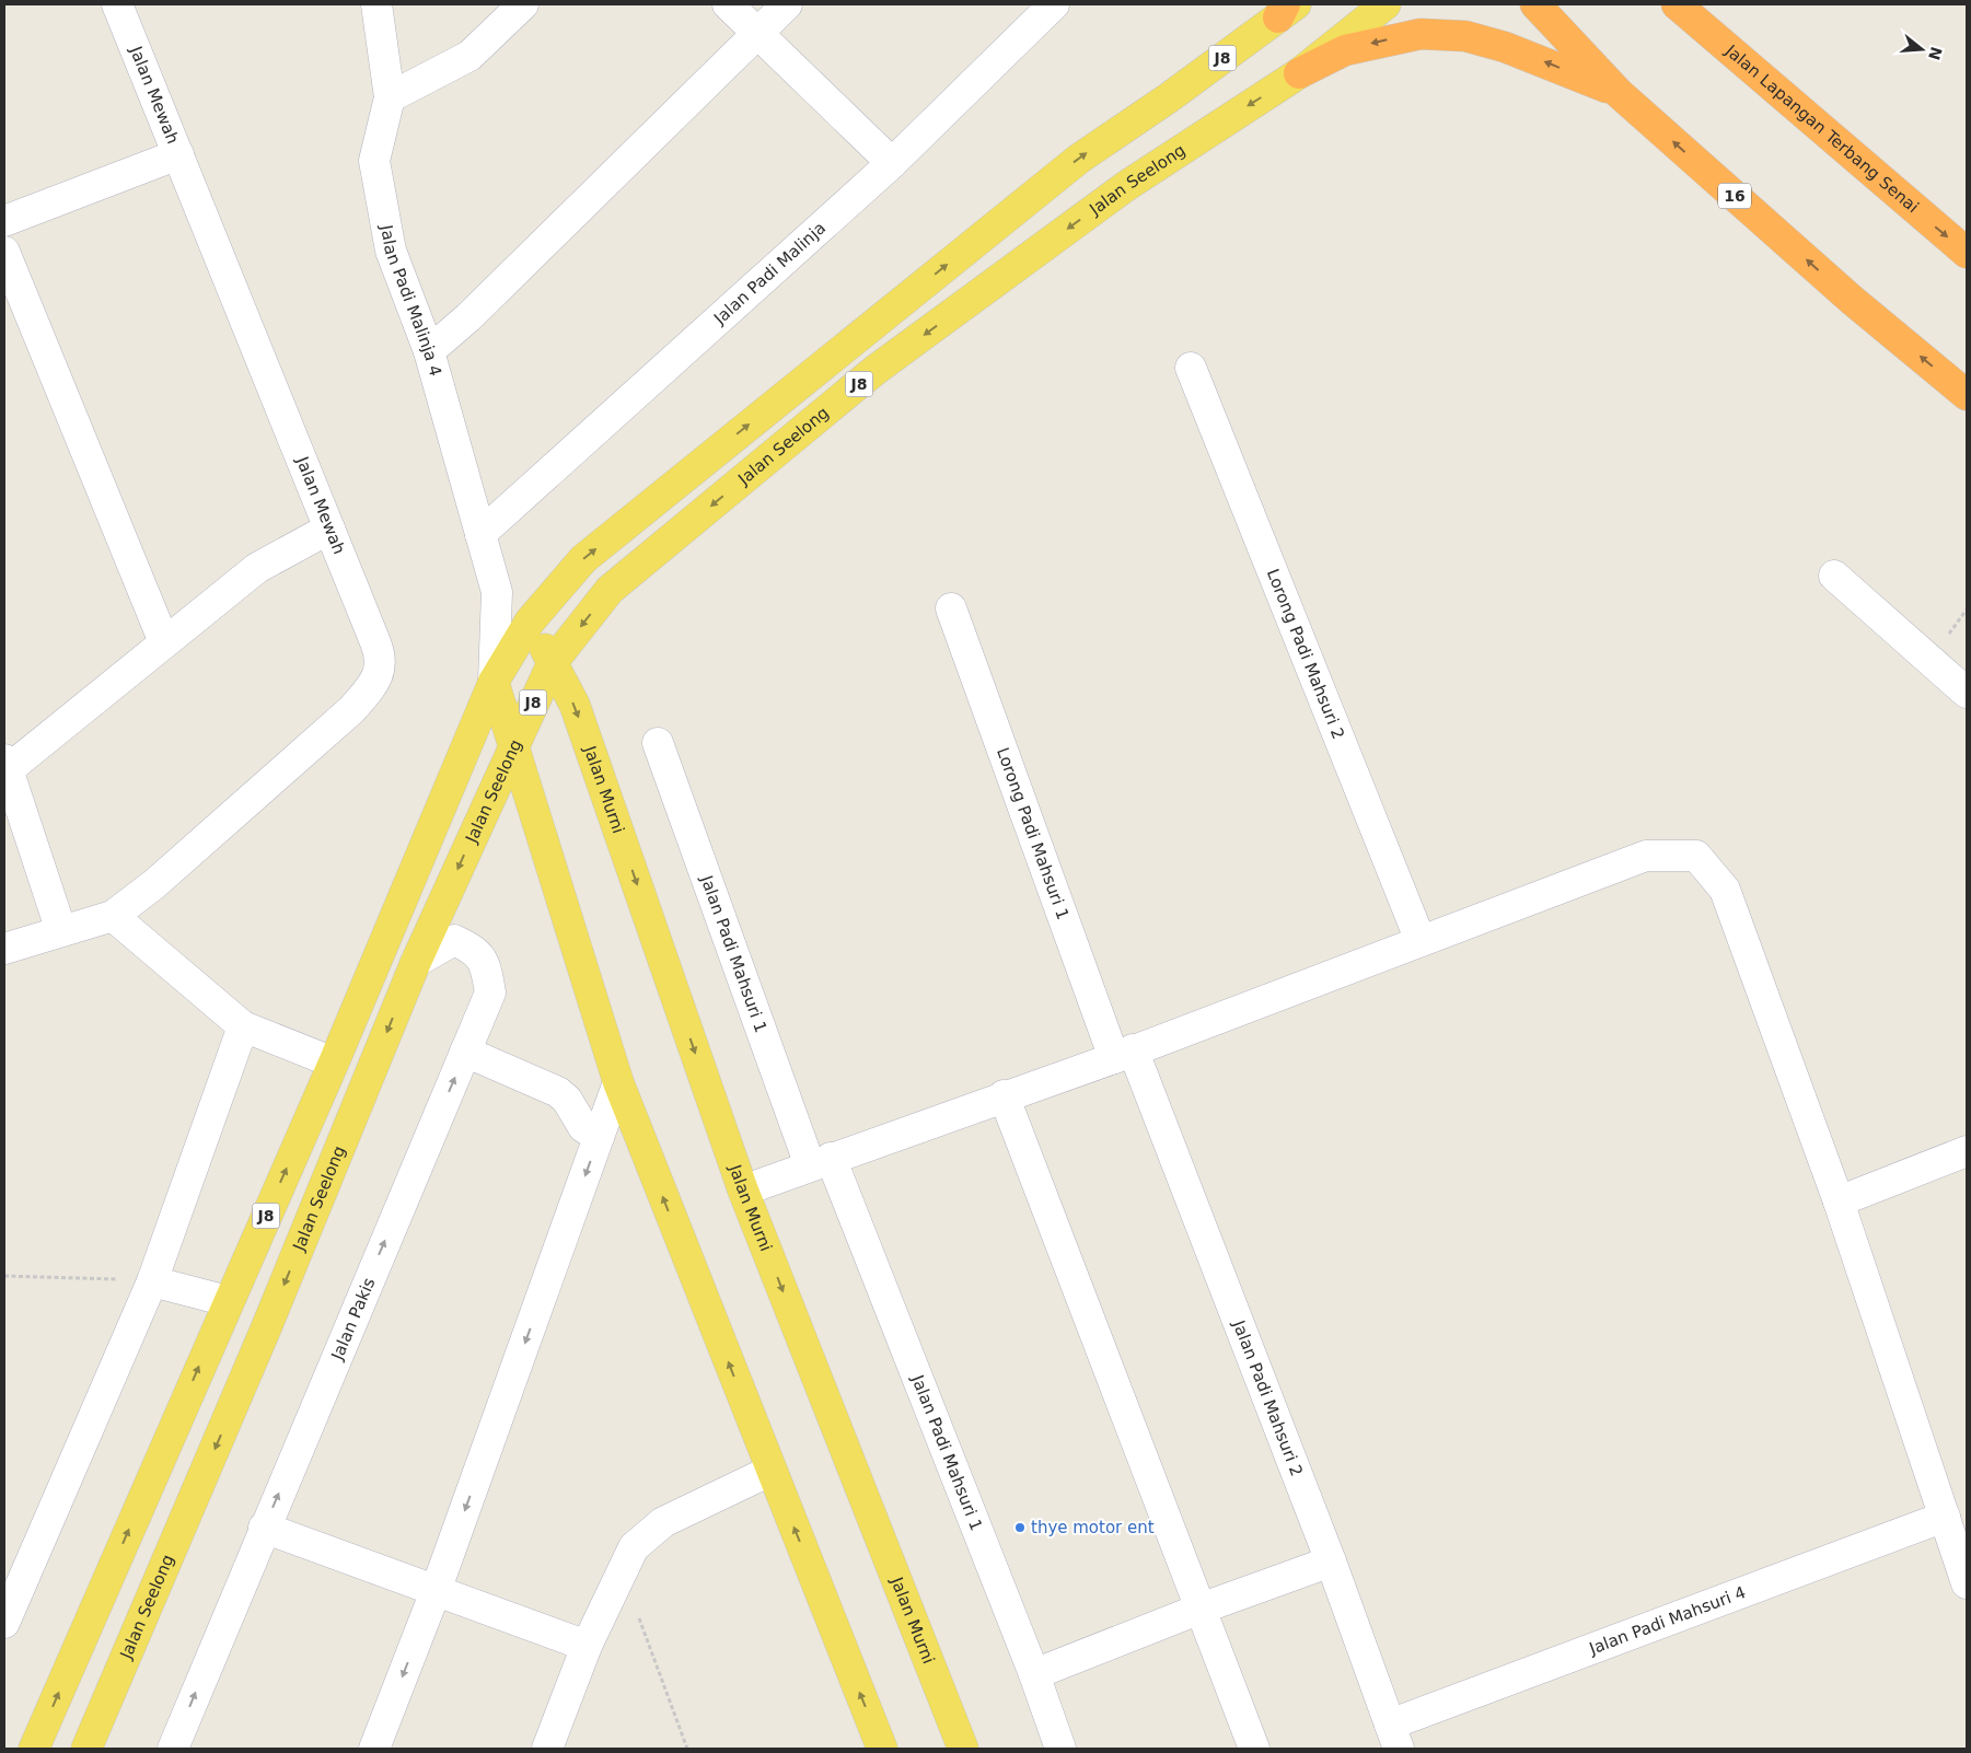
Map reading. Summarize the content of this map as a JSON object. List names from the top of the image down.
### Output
{
  "streets": {
    "highway": ["Jalan Lapangan Terbang Senai", "16"],
    "main road": ["J8", "Jalan Seelong", "Jalan Murni"],
    "street": [
      "Jalan Mewah",
      "Jalan Padi Malinja",
      "Jalan Padi Malinja 4",
      "Lorong Padi Mahsuri 2",
      "Lorong Padi Mahsuri 1",
      "Jalan Padi Mahsuri 1",
      "Jalan Pakis",
      "Jalan Padi Mahsuri 2",
      "Jalan Padi Mahsuri 4"
    ]
  },
  "crossings": [
    ["J8", "Jalan Padi Malinja 4"],
    ["J8", "Jalan Murni"],
    ["Jalan Seelong", "Jalan Murni"],
    ["Jalan Seelong", "Jalan Pakis"],
    ["Jalan Padi Malinja", "Jalan Padi Malinja 4"],
    ["Lorong Padi Mahsuri 1", "Jalan Padi Mahsuri 2"],
    ["Jalan Padi Mahsuri 2", "Jalan Padi Mahsuri 4"]
  ],
  "places": ["thye motor ent"],
  "north": "right"
}
